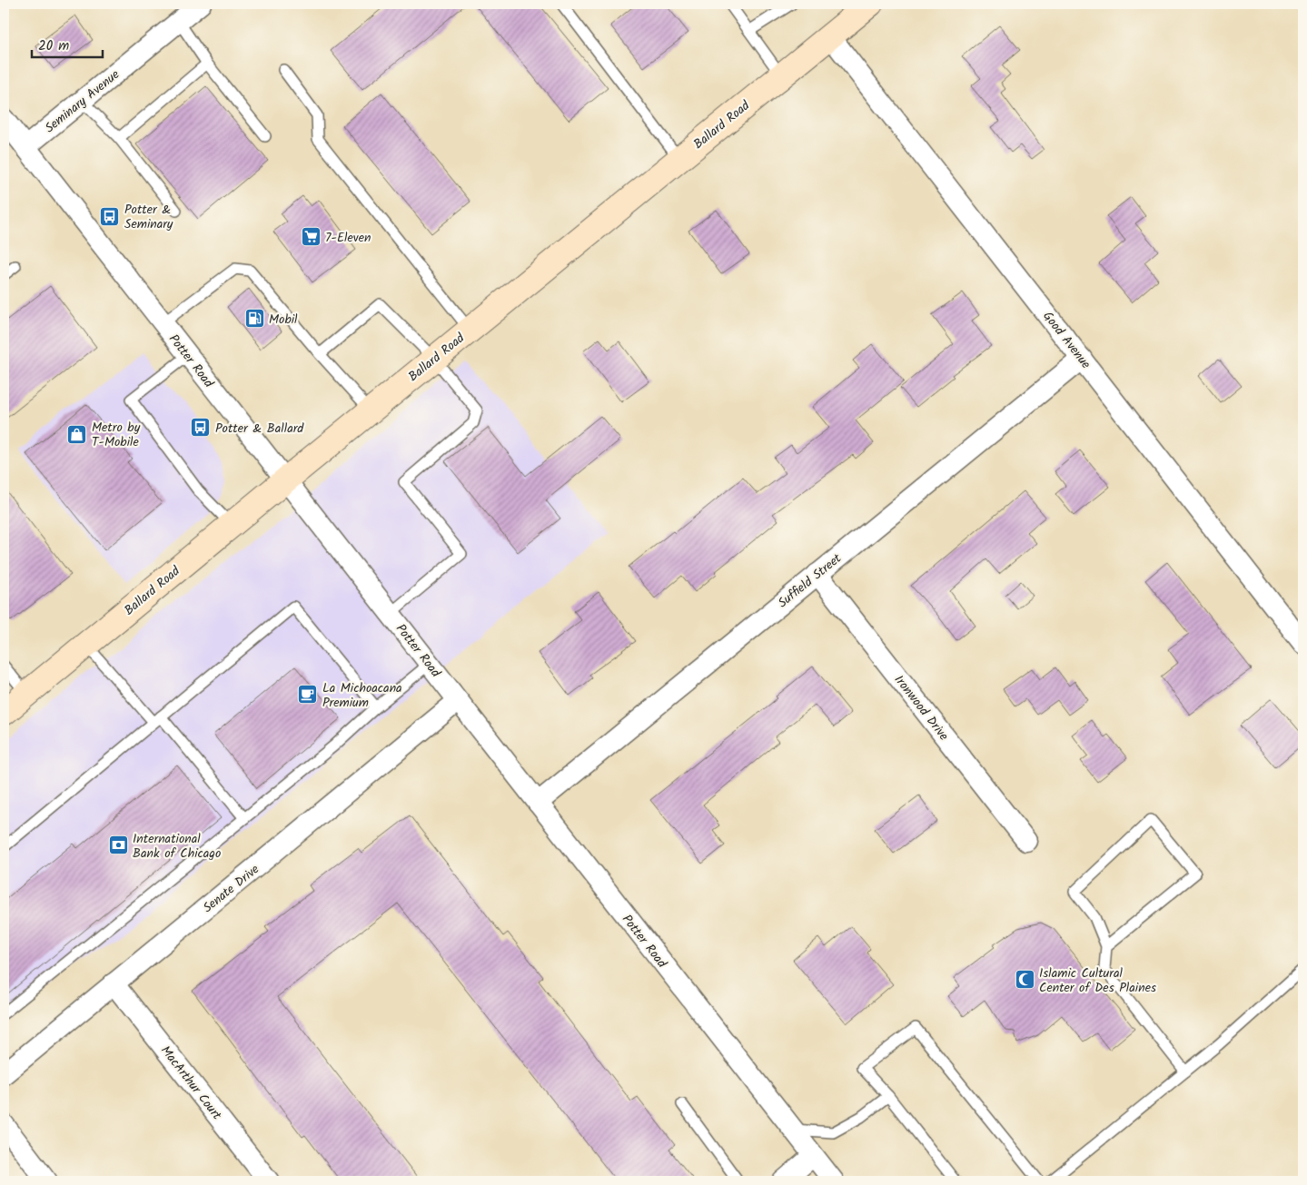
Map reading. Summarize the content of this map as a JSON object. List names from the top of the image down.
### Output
{
  "streets": {
    "street": [
      "Seminary Avenue",
      "Ballard Road",
      "Good Avenue",
      "Potter Road",
      "Suffield Street",
      "Ironwood Drive",
      "Senate Drive",
      "MacArthur Court"
    ]
  },
  "crossings": [
    ["Seminary Avenue", "Potter Road"],
    ["Ballard Road", "Good Avenue"],
    ["Ballard Road", "Potter Road"],
    ["Good Avenue", "Suffield Street"],
    ["Potter Road", "Suffield Street"],
    ["Potter Road", "Senate Drive"],
    ["Suffield Street", "Ironwood Drive"],
    ["Senate Drive", "MacArthur Court"]
  ],
  "places": {
    "bus stop": ["Potter & Seminary", "Potter & Ballard"],
    "supermarket": ["7-Eleven"],
    "fuel station": ["Mobil"],
    "shop": ["Metro by T-Mobile"],
    "cafe": ["La Michoacana Premium"],
    "bank": ["International Bank of Chicago"],
    "mosque": ["Islamic Cultural Center of Des Plaines"]
  },
  "scale_bar": "20 m"
}
